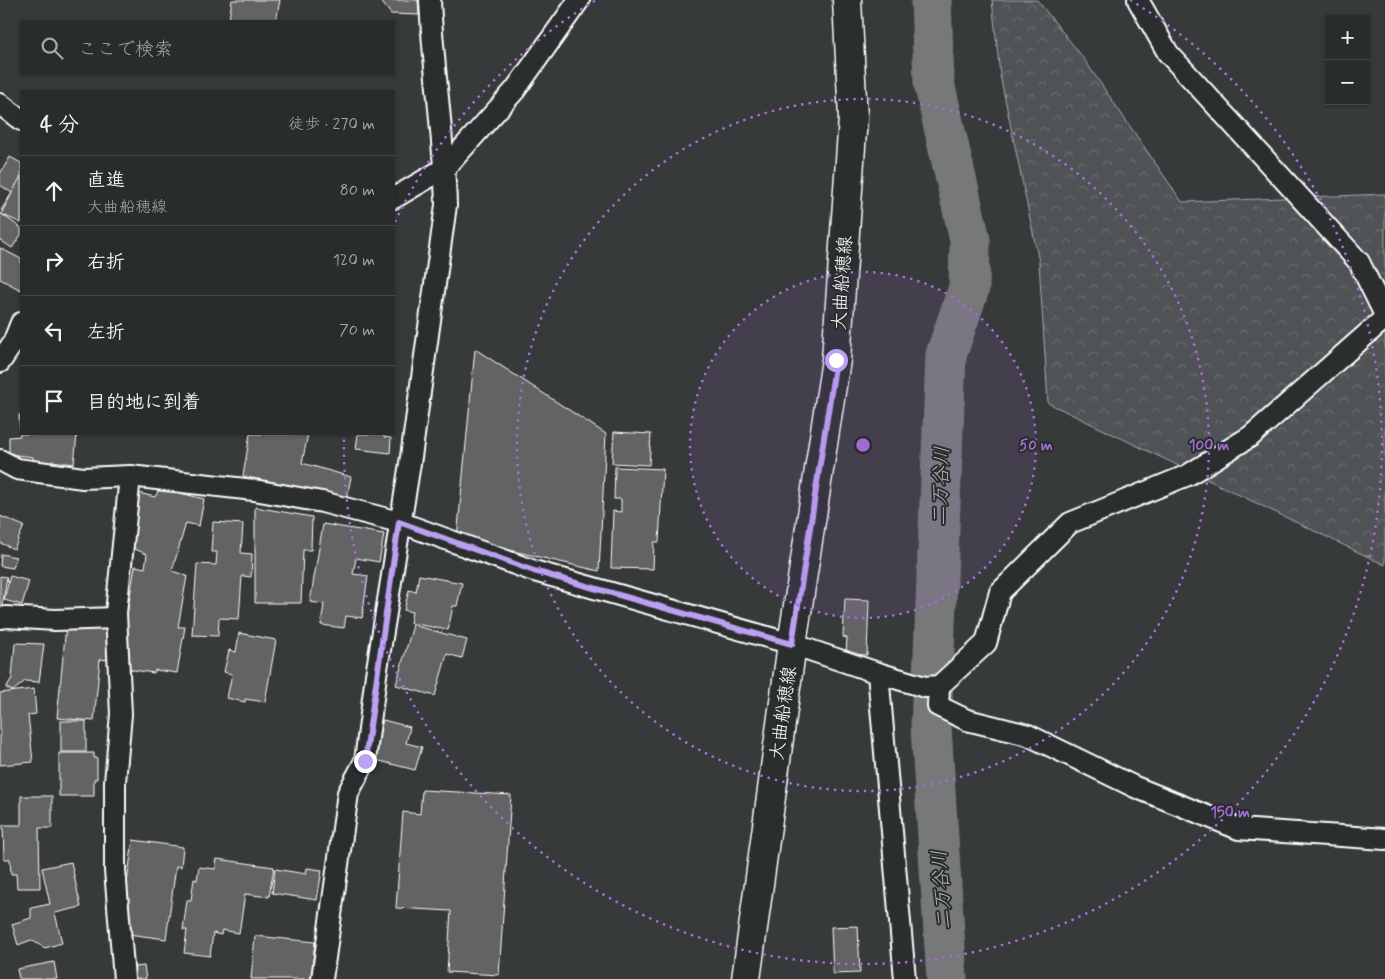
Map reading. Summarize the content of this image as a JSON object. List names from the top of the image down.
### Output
{
  "streets": {
    "main road": ["大曲船穂線"]
  },
  "water": ["二万谷川"],
  "page": {
    "map_buttons": ["+", "−"],
    "search": "ここで検索",
    "heading": ["4 分", "徒歩 · 270 m"],
    "list": [
      ["直進", "大曲船穂線", "80 m"],
      ["右折", "120 m"],
      ["左折", "70 m"],
      "目的地に到着"
    ]
  },
  "rings": ["50 m", "100 m", "150 m"]
}
